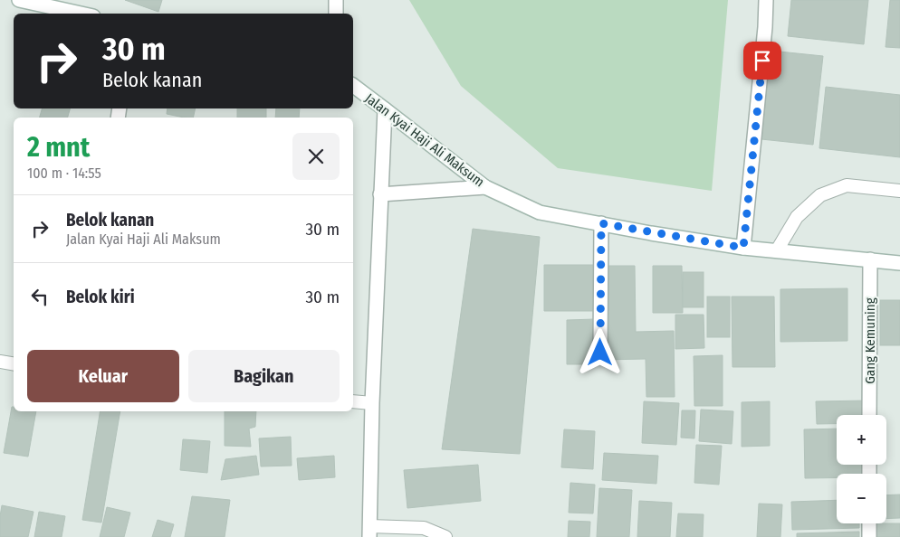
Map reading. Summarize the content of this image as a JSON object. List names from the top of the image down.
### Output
{
  "streets": {
    "street": ["Jalan Kyai Haji Ali Maksum", "Gang Kemuning"]
  },
  "crossings": [
    ["Jalan Kyai Haji Ali Maksum", "Gang Kemuning"]
  ],
  "page": {
    "turn": ["30 m", "Belok kanan"],
    "heading": ["2 mnt", "100 m · 14:55"],
    "list": [
      {
        "name": "Belok kanan",
        "note": "Jalan Kyai Haji Ali Maksum",
        "value": "30 m"
      },
      {
        "name": "Belok kiri",
        "value": "30 m"
      }
    ],
    "buttons": ["Keluar", "Bagikan"],
    "map_buttons": ["+", "−"]
  }
}
